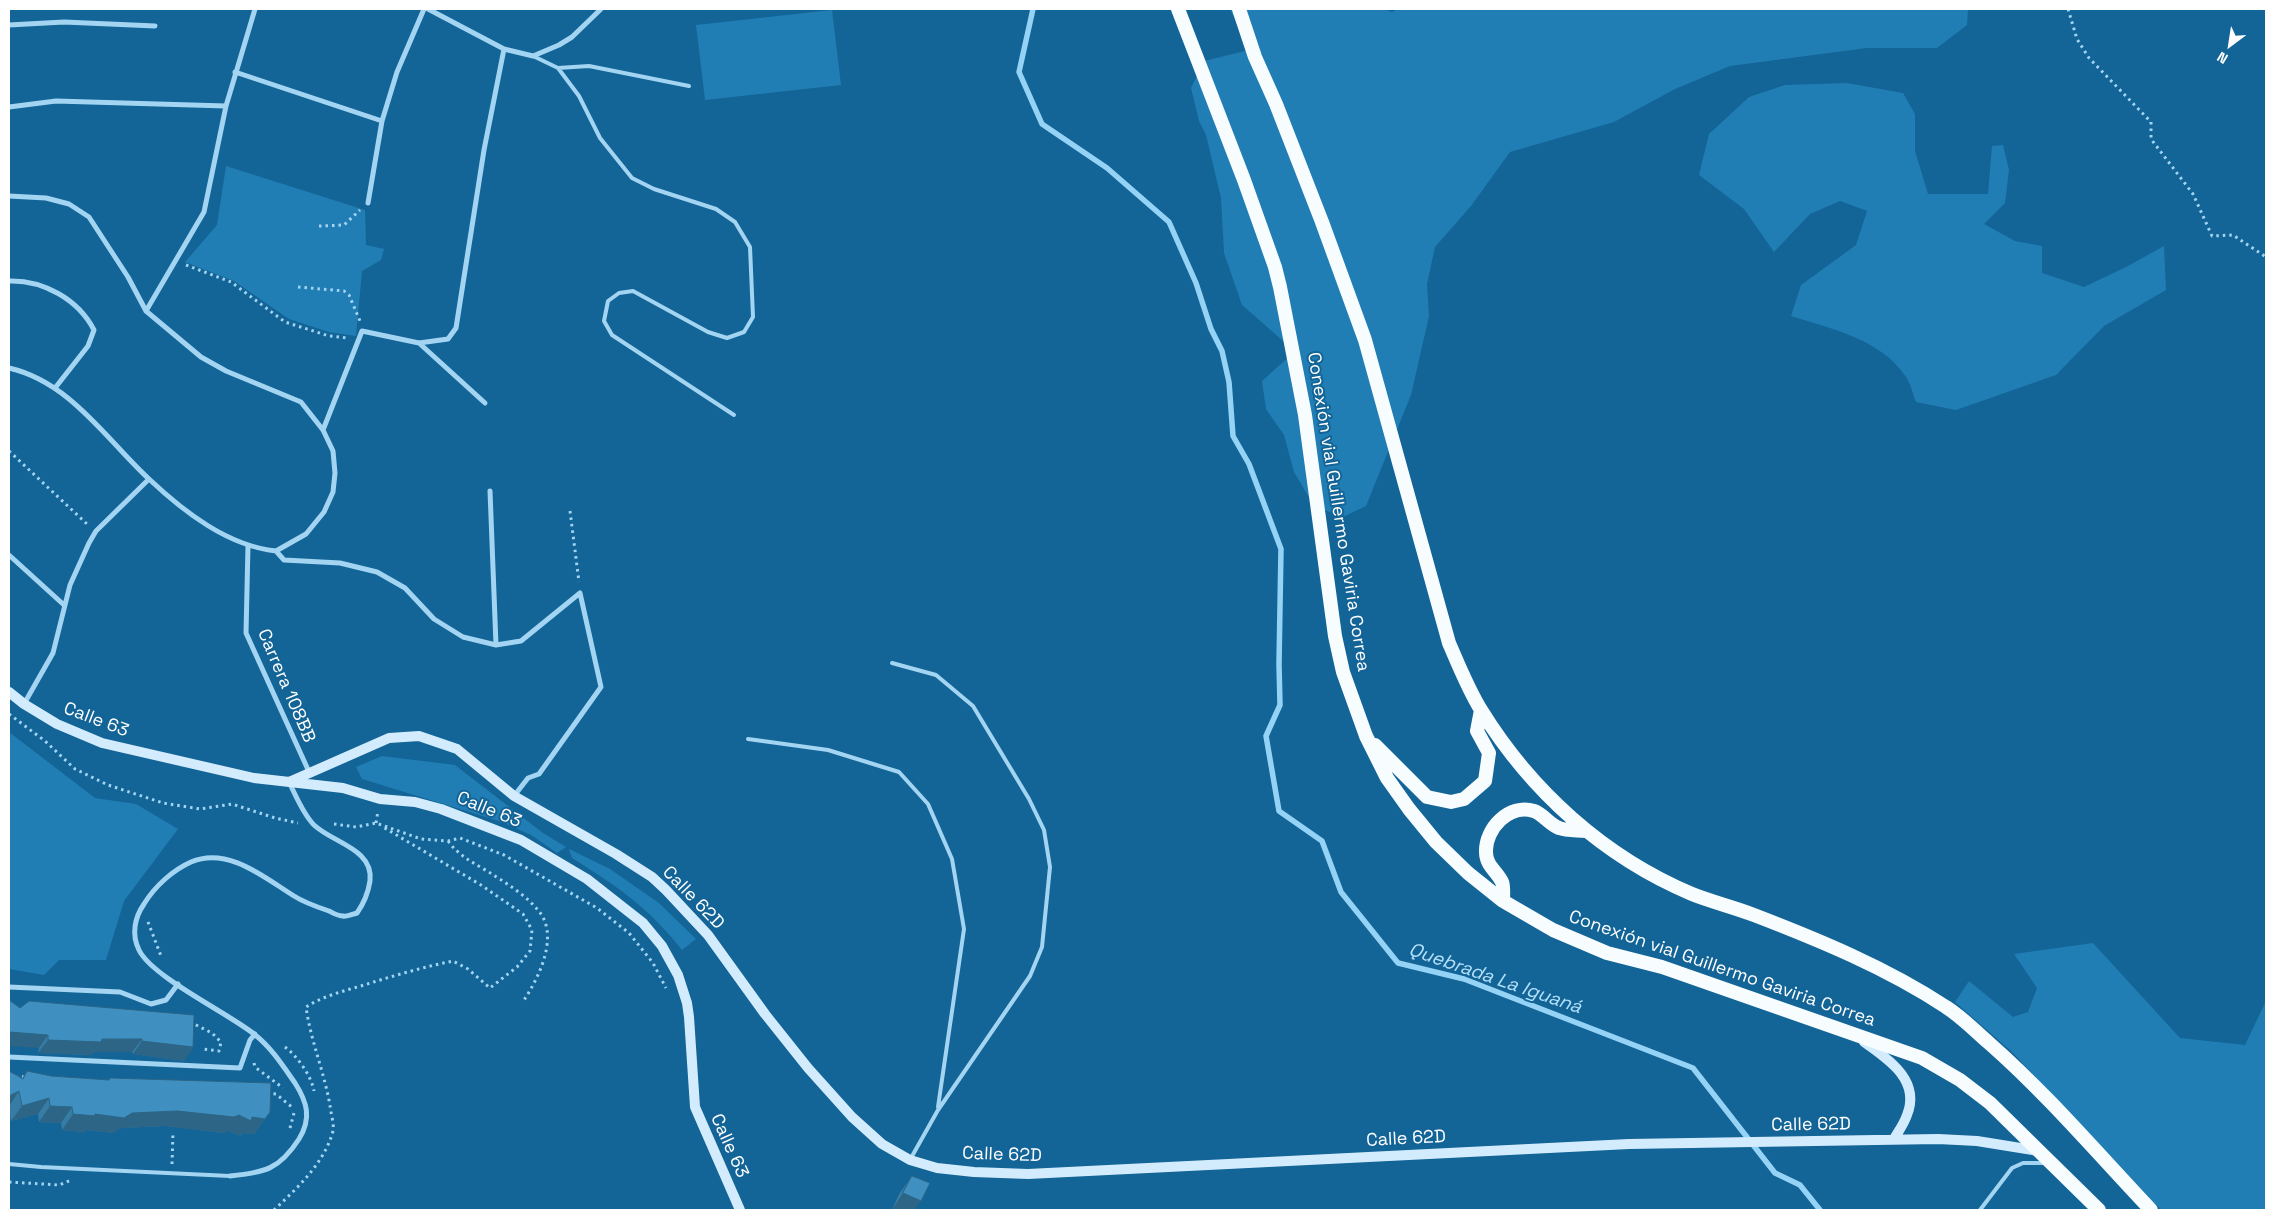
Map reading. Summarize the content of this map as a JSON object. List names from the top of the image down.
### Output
{
  "streets": {
    "highway": ["Conexión vial Guillermo Gaviria Correa"],
    "main road": ["Calle 63", "Calle 62D"],
    "street": ["Carrera 108BB"]
  },
  "crossings": [
    ["Conexión vial Guillermo Gaviria Correa", "Calle 62D"],
    ["Carrera 108BB", "Calle 62D"],
    ["Calle 63", "Calle 62D"]
  ],
  "water": ["Quebrada La Iguaná"],
  "north": "bottom left"
}
